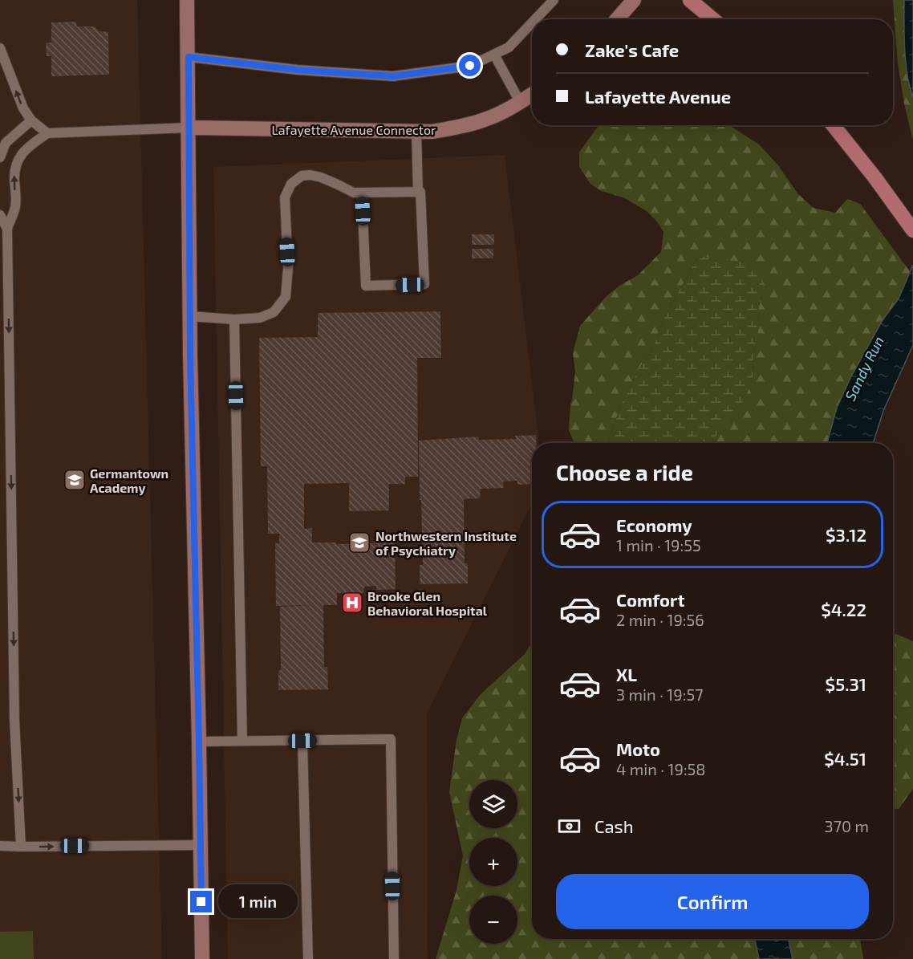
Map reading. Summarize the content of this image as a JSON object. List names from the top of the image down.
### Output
{
  "streets": {
    "main road": ["Lafayette Avenue Connector"]
  },
  "water": ["Sandy Run"],
  "places": {
    "school or university": ["Germantown Academy", "Northwestern Institute of Psychiatry"],
    "hospital": ["Brooke Glen Behavioral Hospital"]
  },
  "page": {
    "banner": ["Zake's Cafe", "Lafayette Avenue"],
    "heading": "Choose a ride",
    "list": [
      {
        "name": "Economy",
        "note": "1 min · 19:55",
        "value": "$3.12"
      },
      {
        "name": "Comfort",
        "note": "2 min · 19:56",
        "value": "$4.22"
      },
      {
        "name": "XL",
        "note": "3 min · 19:57",
        "value": "$5.31"
      },
      {
        "name": "Moto",
        "note": "4 min · 19:58",
        "value": "$4.51"
      }
    ],
    "map_buttons": ["+", "−"],
    "pay": ["Cash", "370 m"],
    "buttons": "Confirm",
    "bubble": "1 min"
  }
}
